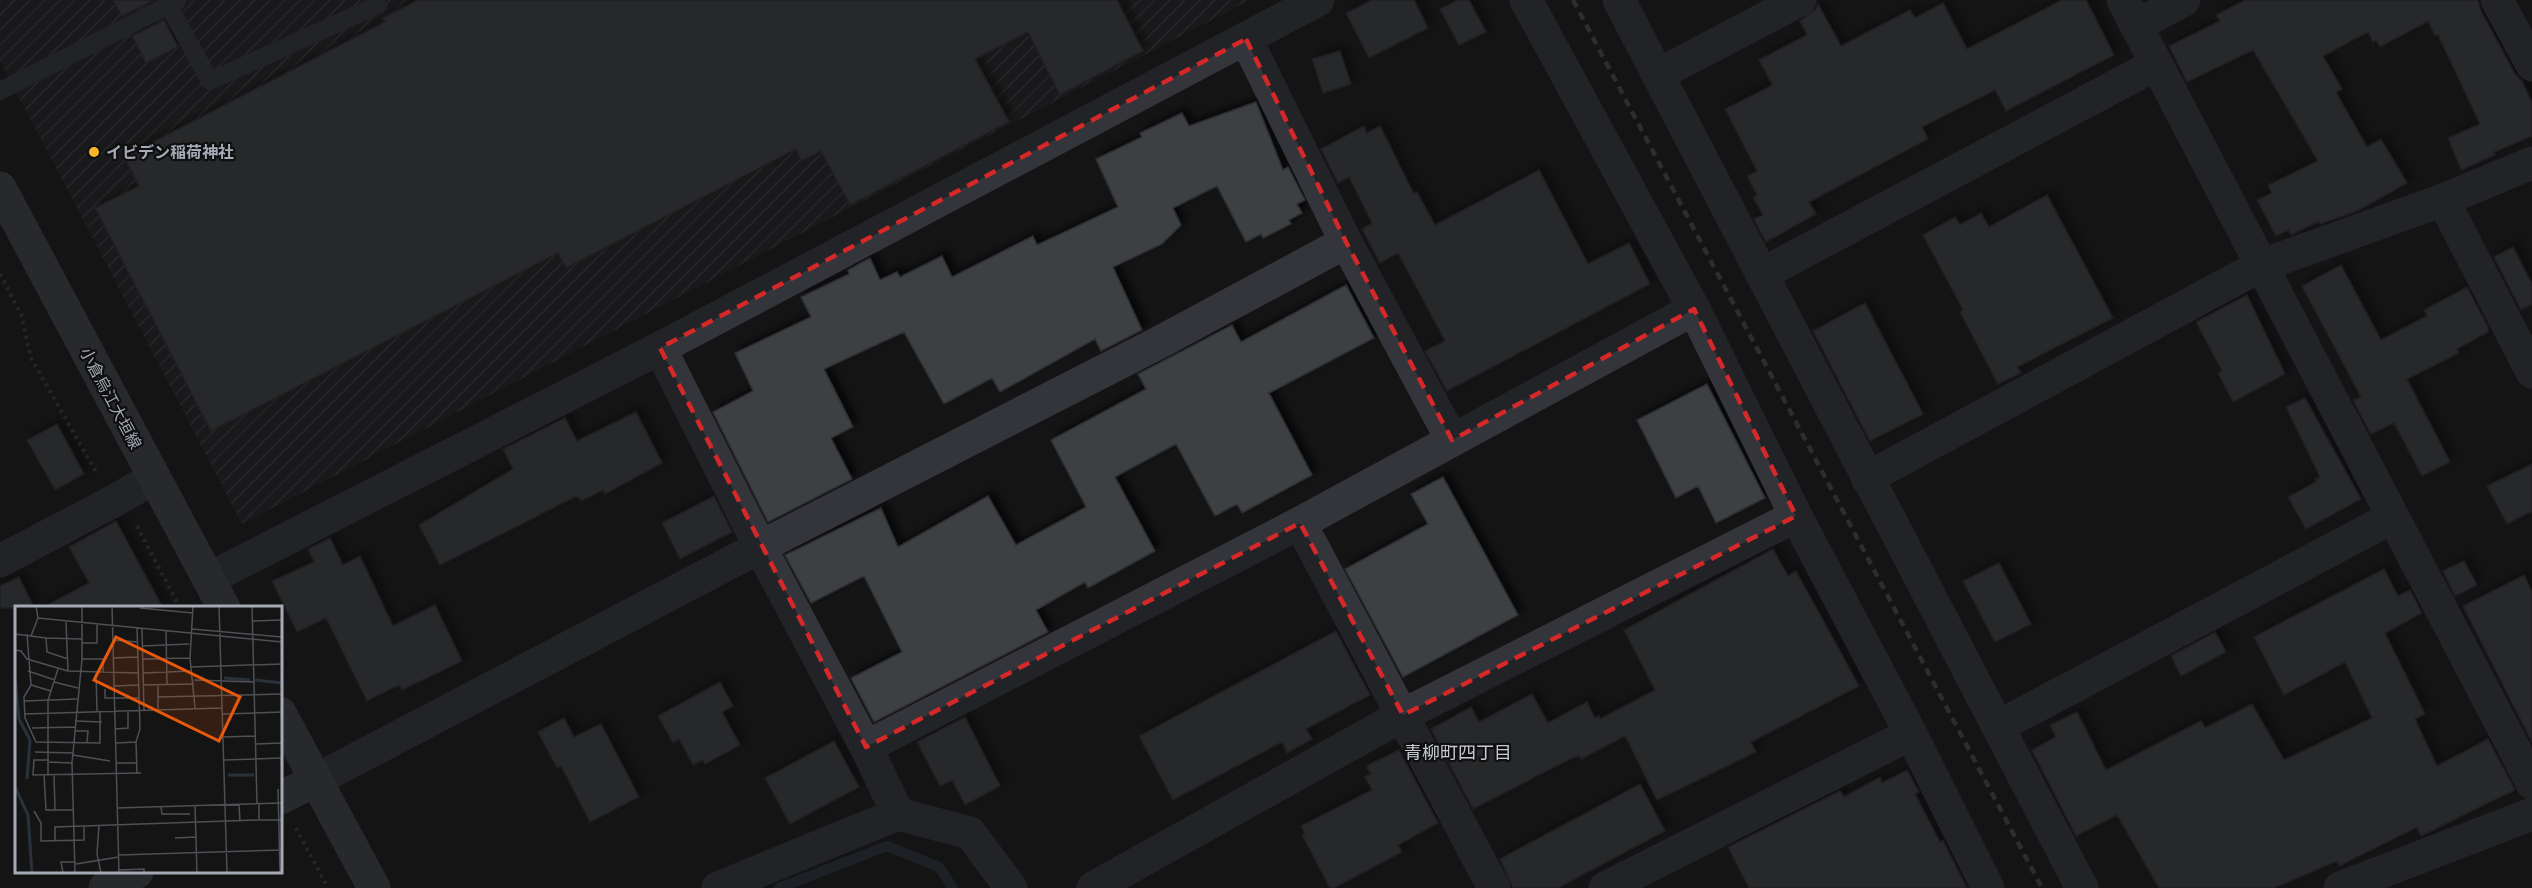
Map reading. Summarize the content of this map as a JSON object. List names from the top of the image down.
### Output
{
  "streets": {
    "main road": ["小倉烏江大垣線"]
  },
  "districts": ["青柳町四丁目"],
  "places": ["イビデン稲荷神社"]
}
